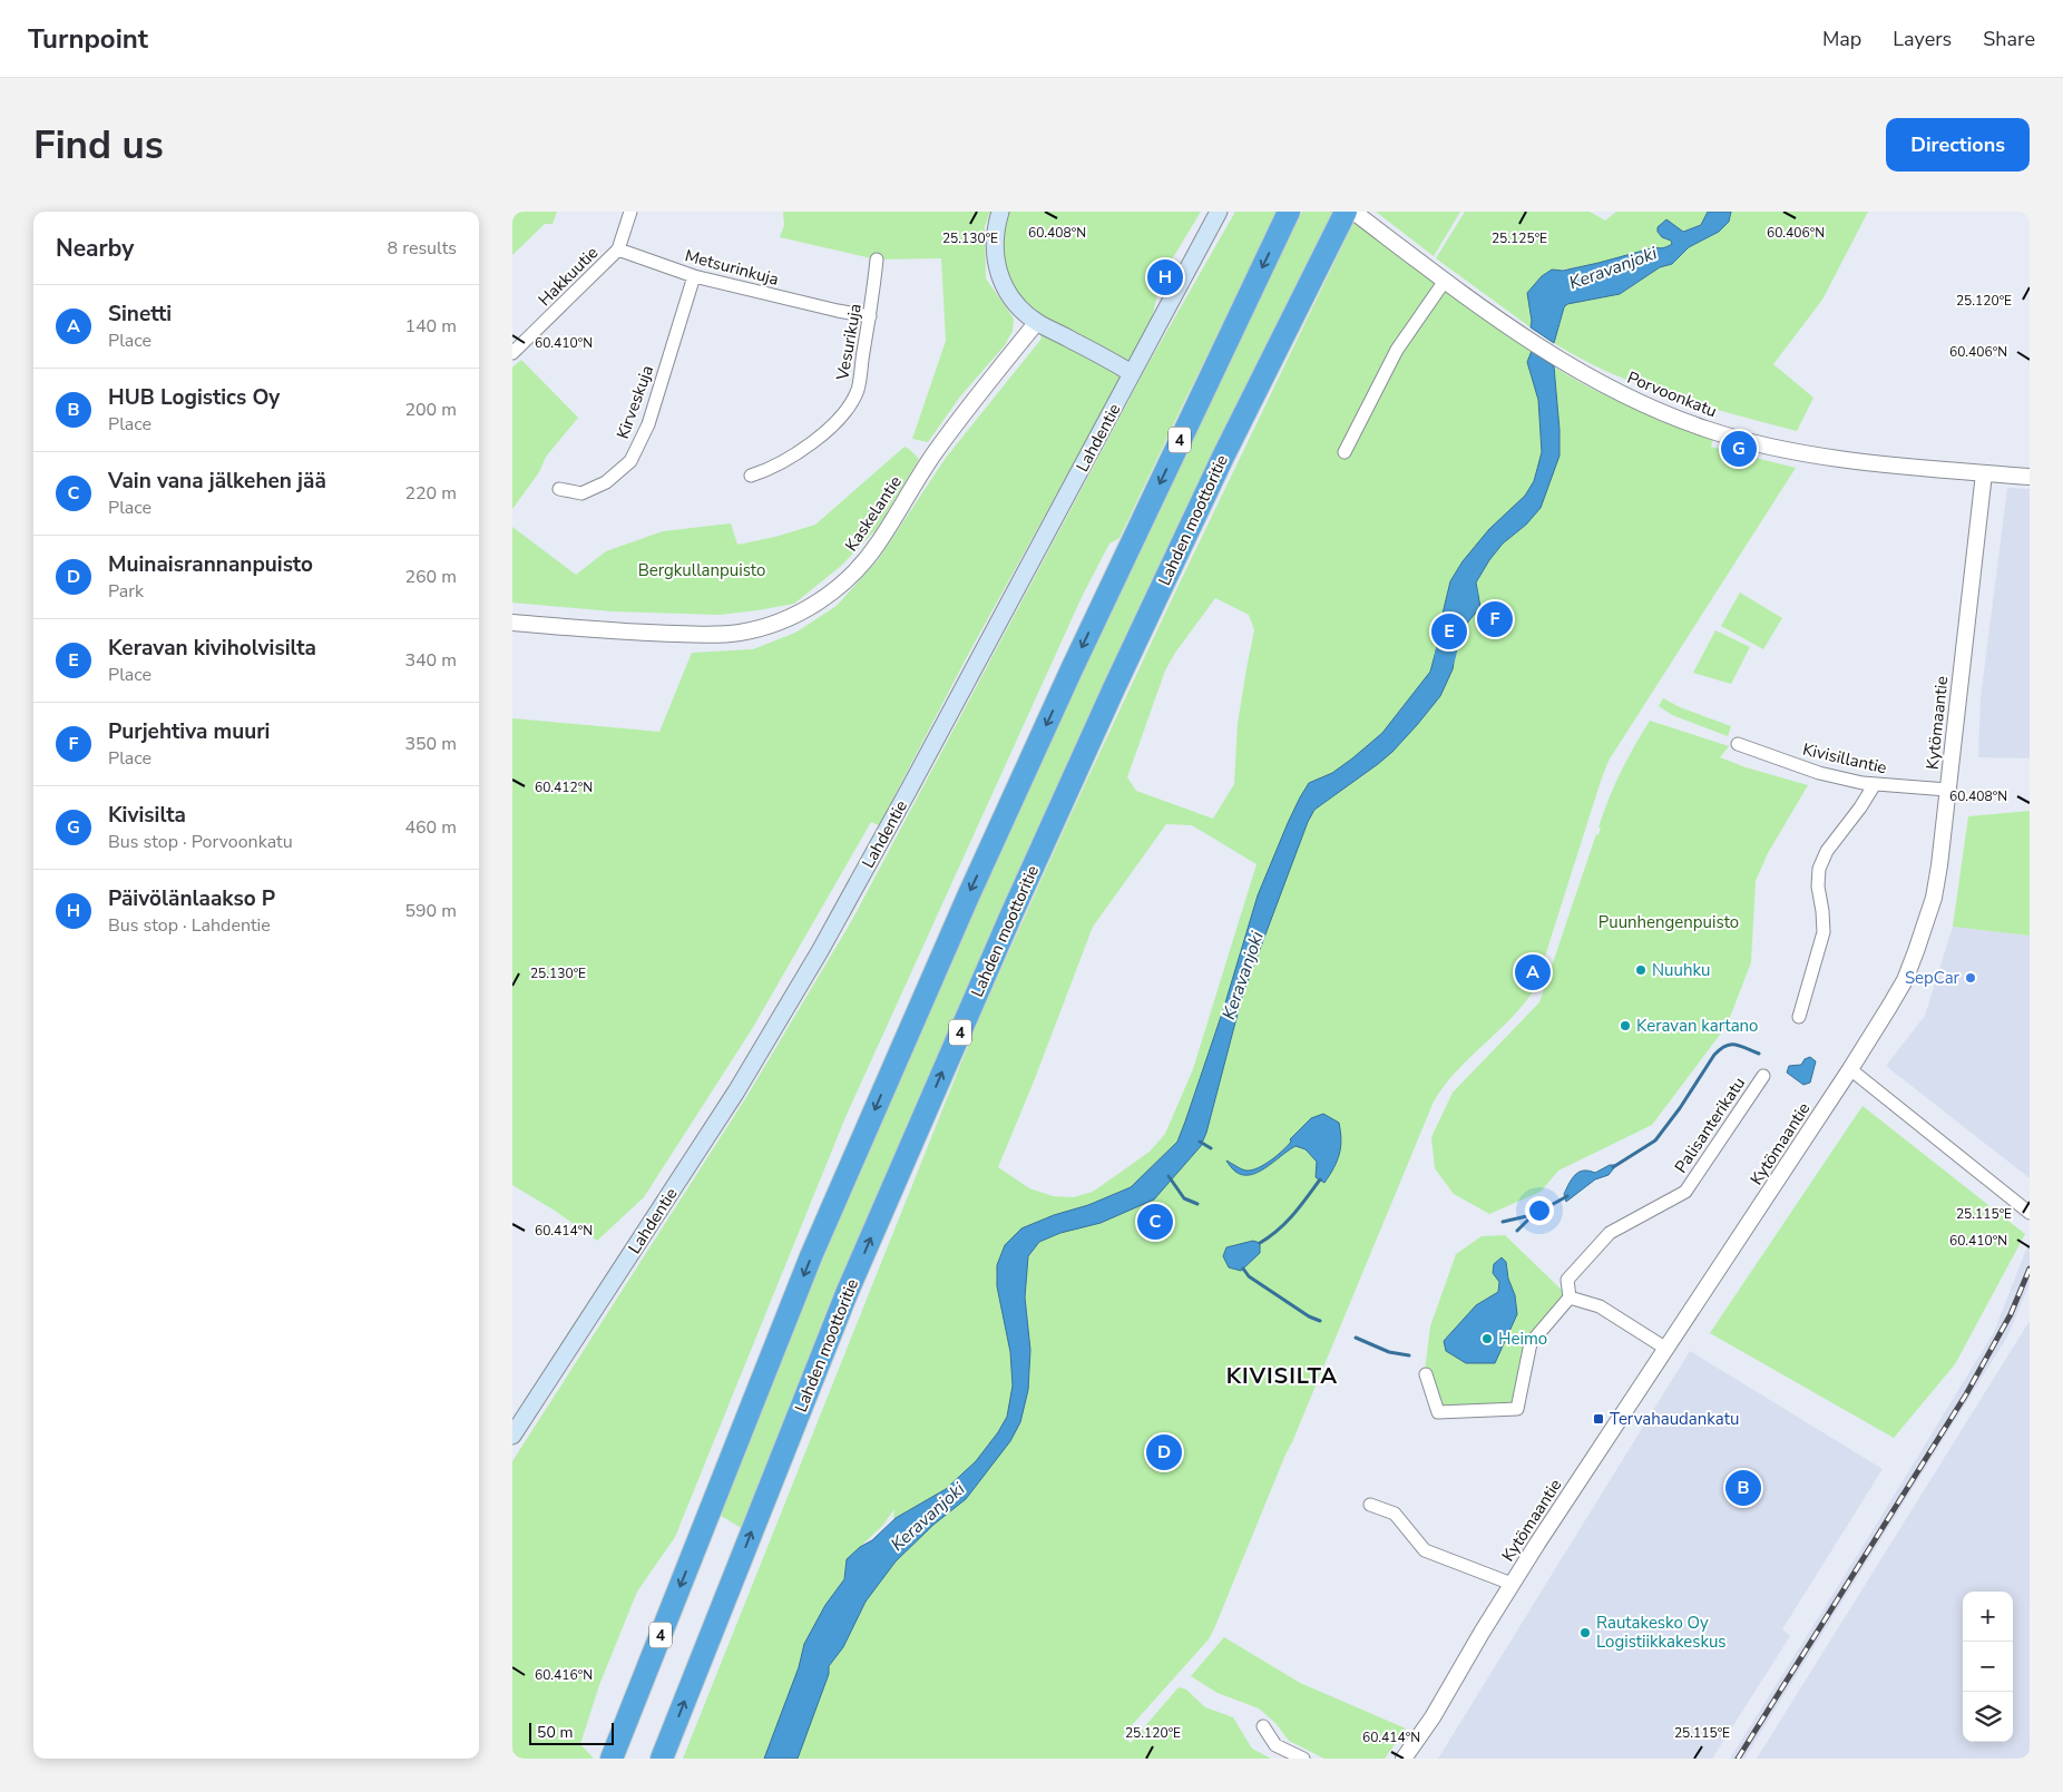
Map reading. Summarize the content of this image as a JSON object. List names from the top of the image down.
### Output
{
  "streets": {
    "highway": ["4", "Lahden moottoritie"],
    "main road": ["Lahdentie"],
    "street": [
      "Metsurinkuja",
      "Hakkuutie",
      "Vesurikuja",
      "Porvoonkatu",
      "Kirveskuja",
      "Kaskelantie",
      "Kytömaantie",
      "Kivisillantie",
      "Palisanterikatu"
    ]
  },
  "crossings": [
    ["Metsurinkuja", "Hakkuutie"],
    ["Metsurinkuja", "Vesurikuja"],
    ["Metsurinkuja", "Kirveskuja"],
    ["Porvoonkatu", "Lahden moottoritie"],
    ["Porvoonkatu", "Kytömaantie"],
    ["Kytömaantie", "Kivisillantie"]
  ],
  "districts": ["KIVISILTA"],
  "water": ["Keravanjoki"],
  "parks": ["Bergkullanpuisto", "Puunhengenpuisto"],
  "places": {
    "other": [
      "Nuuhku",
      "SepCar",
      "Keravan kartano",
      "Heimo",
      "Rautakesko Oy Logistiikkakeskus"
    ],
    "transit": ["Tervahaudankatu"]
  },
  "scale_bar": "50 m",
  "page": {
    "header": "Turnpoint",
    "nav": ["Map", "Layers", "Share"],
    "buttons": "Directions",
    "title": "Find us",
    "heading": ["Nearby", "8 results"],
    "pins": [
      "H",
      "G",
      "F",
      "E",
      "A",
      "C",
      "D",
      "B"
    ],
    "list": [
      {
        "mark": "A",
        "name": "Sinetti",
        "note": "Place",
        "value": "140 m"
      },
      {
        "mark": "B",
        "name": "HUB Logistics Oy",
        "note": "Place",
        "value": "200 m"
      },
      {
        "mark": "C",
        "name": "Vain vana jälkehen jää",
        "note": "Place",
        "value": "220 m"
      },
      {
        "mark": "D",
        "name": "Muinaisrannanpuisto",
        "note": "Park",
        "value": "260 m"
      },
      {
        "mark": "E",
        "name": "Keravan kiviholvisilta",
        "note": "Place",
        "value": "340 m"
      },
      {
        "mark": "F",
        "name": "Purjehtiva muuri",
        "note": "Place",
        "value": "350 m"
      },
      {
        "mark": "G",
        "name": "Kivisilta",
        "note": "Bus stop · Porvoonkatu",
        "value": "460 m"
      },
      {
        "mark": "H",
        "name": "Päivölänlaakso P",
        "note": "Bus stop · Lahdentie",
        "value": "590 m"
      }
    ],
    "map_buttons": ["+", "−"],
    "scale": "50 m"
  },
  "coordinates": [
    "60.406°N",
    "60.408°N",
    "25.125°E",
    "25.130°E",
    "25.120°E",
    "60.410°N",
    "60.412°N",
    "25.115°E",
    "60.414°N",
    "60.416°N"
  ]
}
